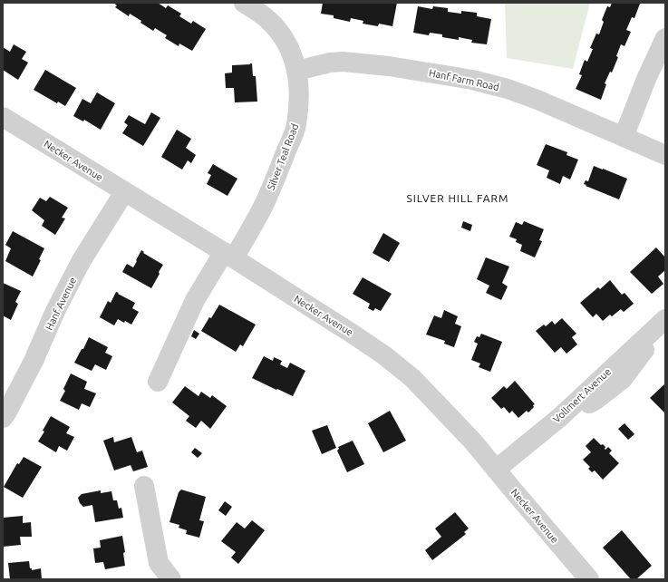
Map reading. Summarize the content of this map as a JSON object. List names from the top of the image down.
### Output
{
  "streets": {
    "street": [
      "Hanf Farm Road",
      "Silver Teal Road",
      "Necker Avenue",
      "Hanf Avenue",
      "Vollmert Avenue"
    ]
  },
  "crossings": [
    ["Hanf Farm Road", "Silver Teal Road"],
    ["Silver Teal Road", "Necker Avenue"],
    ["Necker Avenue", "Hanf Avenue"],
    ["Necker Avenue", "Vollmert Avenue"]
  ],
  "districts": ["SILVER HILL FARM"]
}
